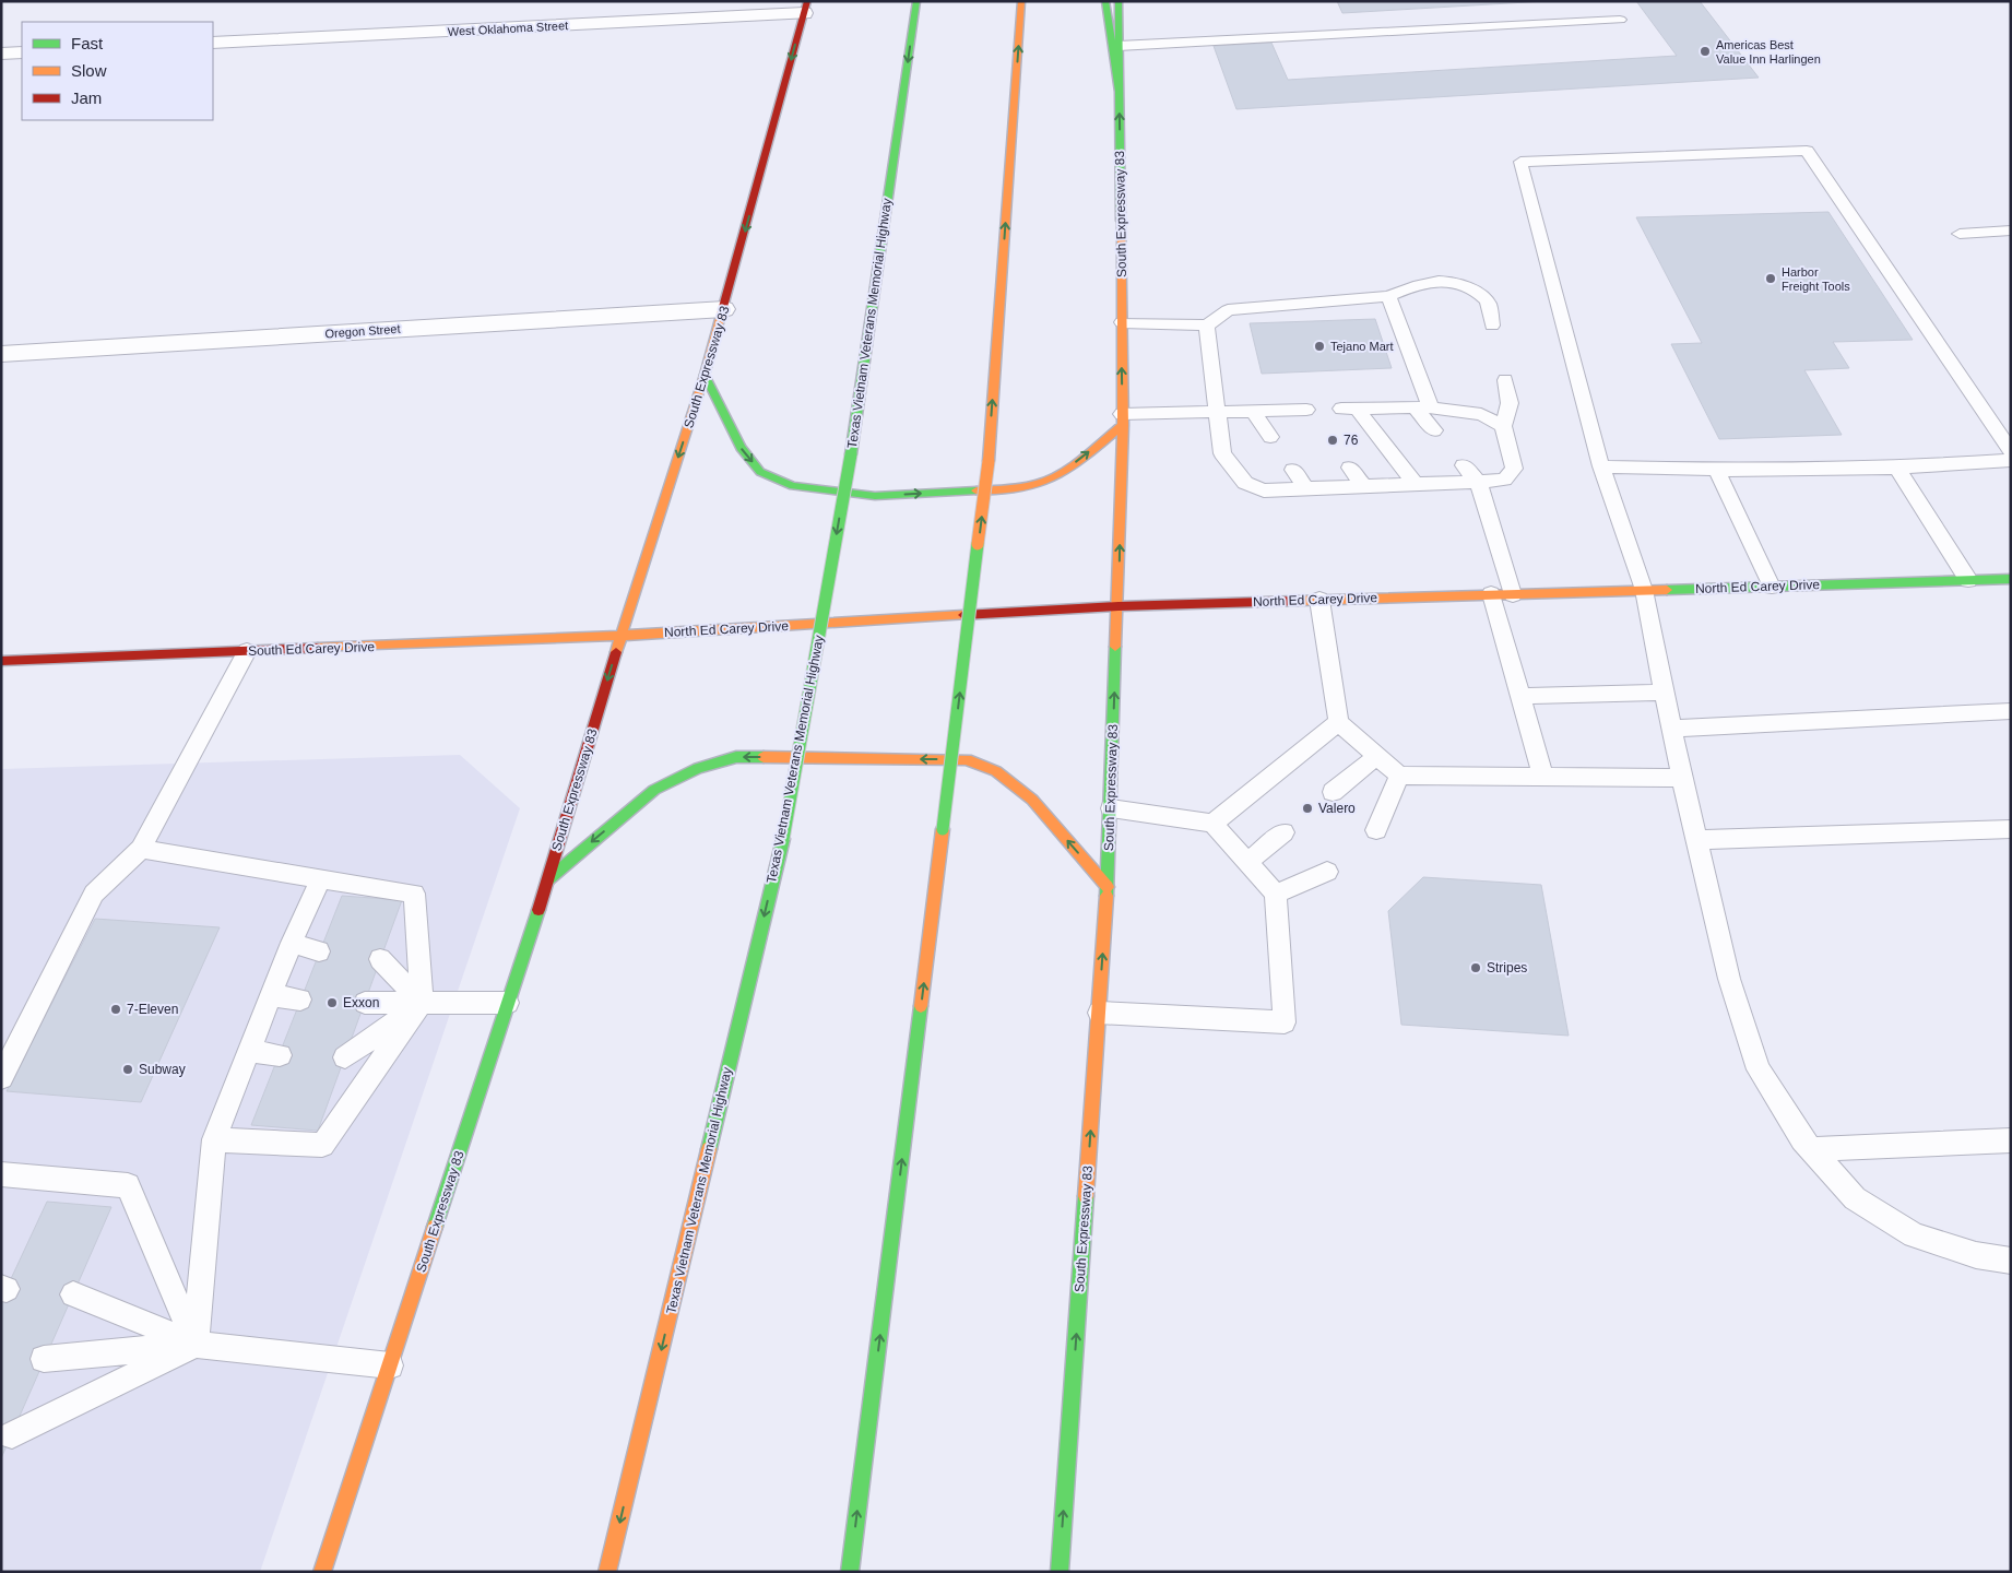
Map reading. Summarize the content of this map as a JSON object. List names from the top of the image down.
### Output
{
  "streets": {
    "main road": [
      "South Expressway 83",
      "Texas Vietnam Veterans Memorial Highway",
      "North Ed Carey Drive",
      "South Ed Carey Drive"
    ],
    "street": ["West Oklahoma Street", "Oregon Street"]
  },
  "crossings": [
    ["West Oklahoma Street", "South Expressway 83"],
    ["South Expressway 83", "Oregon Street"],
    ["South Expressway 83", "North Ed Carey Drive"],
    ["South Expressway 83", "South Ed Carey Drive"],
    ["North Ed Carey Drive", "South Ed Carey Drive"]
  ],
  "one_way": ["Texas Vietnam Veterans Memorial Highway"],
  "places": [
    "Americas Best Value Inn Harlingen",
    "Harbor Freight Tools",
    "Tejano Mart",
    "76",
    "Valero",
    "Stripes",
    "Exxon",
    "7-Eleven",
    "Subway"
  ],
  "legend": ["Fast", "Slow", "Jam"]
}
